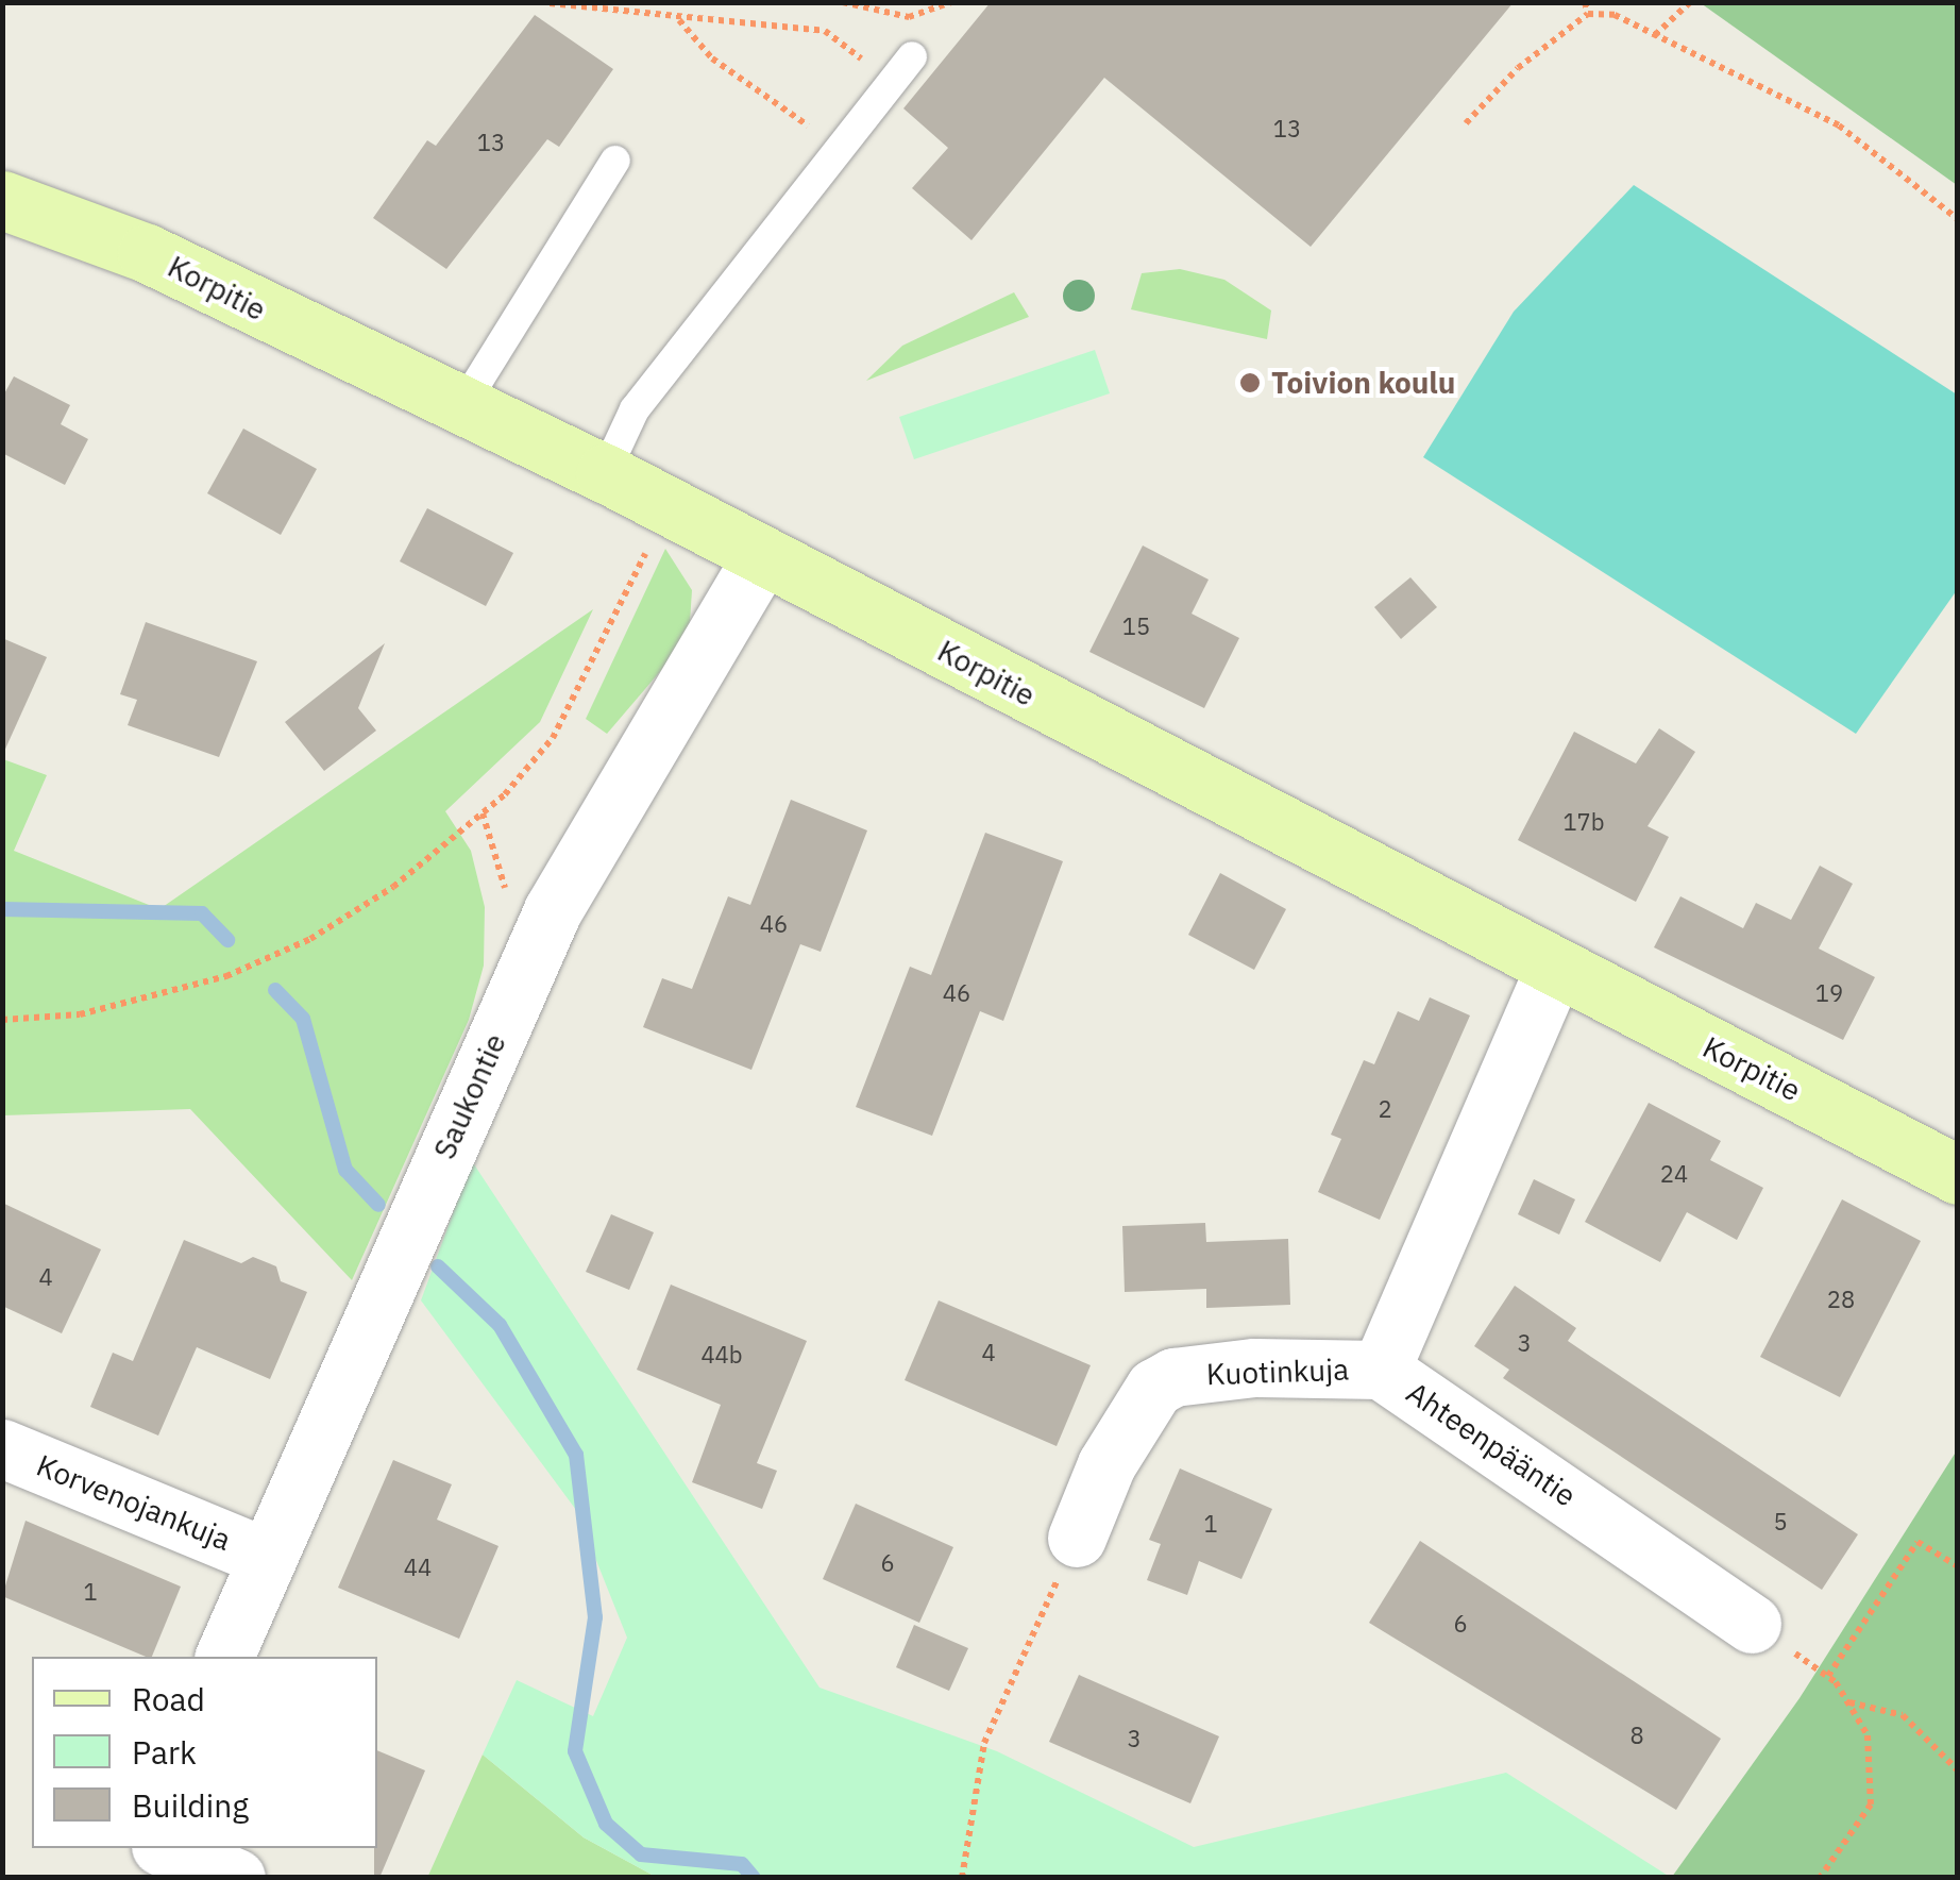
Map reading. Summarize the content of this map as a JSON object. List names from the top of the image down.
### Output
{
  "streets": {
    "street": [
      "Korpitie",
      "Saukontie",
      "Kuotinkuja",
      "Ahteenpääntie",
      "Korvenojankuja"
    ]
  },
  "crossings": [
    ["Korpitie", "Saukontie"],
    ["Korpitie", "Ahteenpääntie"],
    ["Saukontie", "Korvenojankuja"],
    ["Kuotinkuja", "Ahteenpääntie"]
  ],
  "places": ["Toivion koulu"],
  "house_numbers": [
    "13",
    "13",
    "15",
    "17b",
    "46",
    "46",
    "19",
    "2",
    "24",
    "4",
    "28",
    "3",
    "4",
    "44b",
    "5",
    "1",
    "6",
    "44",
    "1",
    "6",
    "8",
    "3"
  ],
  "legend": ["Road", "Park", "Building"]
}
